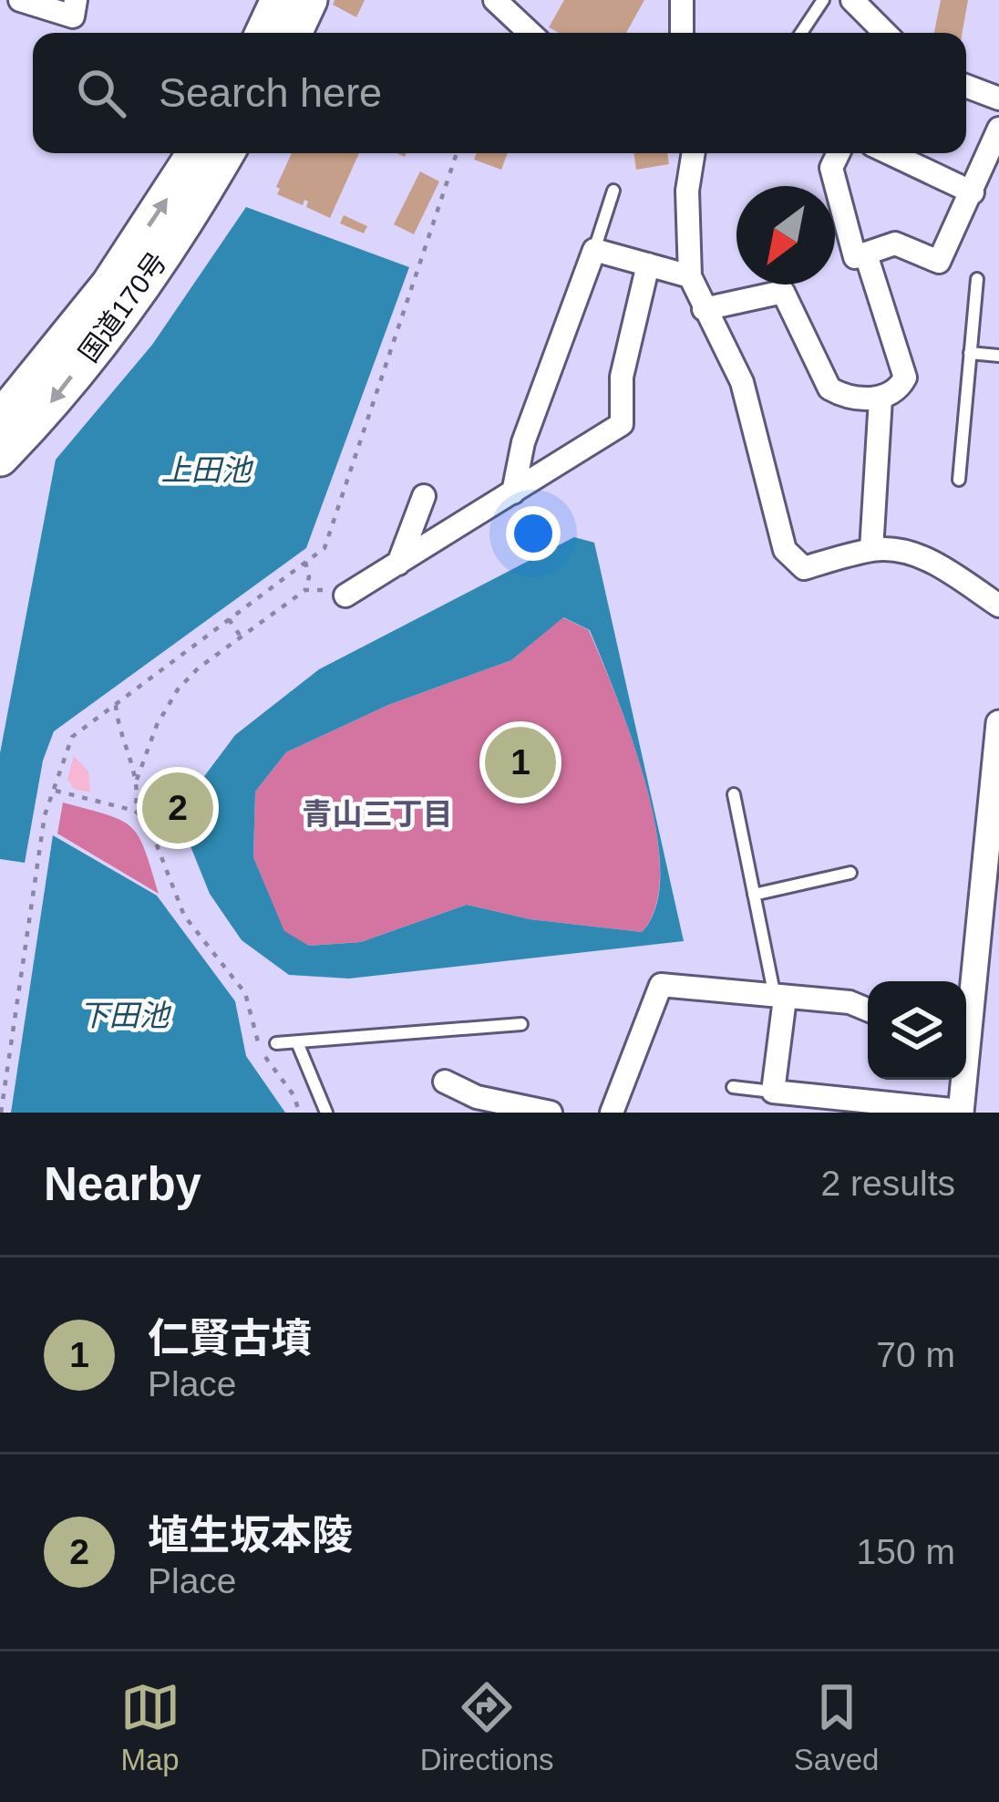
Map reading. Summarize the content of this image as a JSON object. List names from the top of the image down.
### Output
{
  "streets": {
    "highway": ["国道170号"]
  },
  "districts": ["青山三丁目"],
  "water": ["上田池", "下田池"],
  "north": "bottom left",
  "page": {
    "search": "Search here",
    "pins": ["1", "2"],
    "heading": ["Nearby", "2 results"],
    "list": [
      {
        "mark": "1",
        "name": "仁賢古墳",
        "note": "Place",
        "value": "70 m"
      },
      {
        "mark": "2",
        "name": "埴生坂本陵",
        "note": "Place",
        "value": "150 m"
      }
    ],
    "nav": ["Map", "Directions", "Saved"]
  }
}
